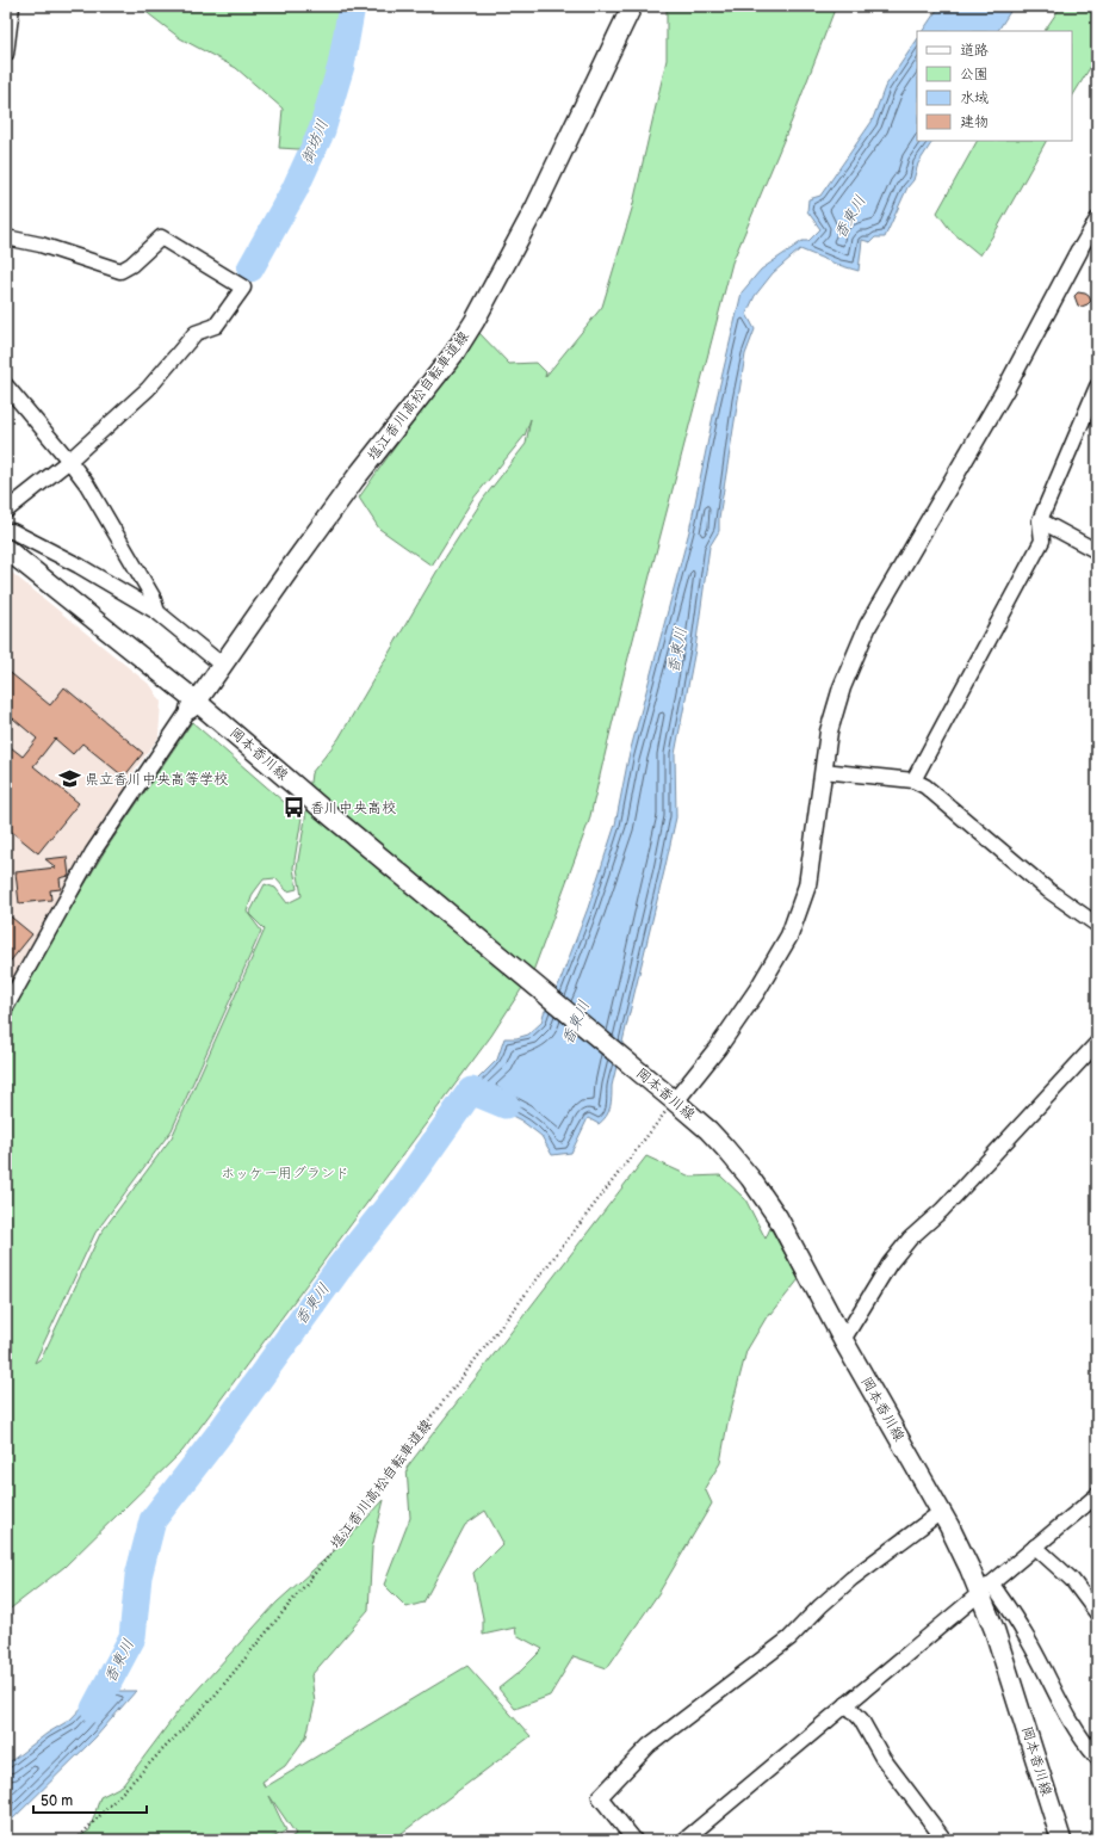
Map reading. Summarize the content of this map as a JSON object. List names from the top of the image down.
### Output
{
  "streets": {
    "main road": ["塩江香川高松自転車道線", "岡本香川線"]
  },
  "crossings": [
    ["塩江香川高松自転車道線", "岡本香川線"]
  ],
  "water": ["御坊川", "香東川"],
  "parks": ["ホッケー用グランド"],
  "places": {
    "school or university": ["県立香川中央高等学校"],
    "bus stop": ["香川中央高校"]
  },
  "legend": [
    "道路",
    "公園",
    "水域",
    "建物"
  ],
  "scale_bar": "50 m"
}
